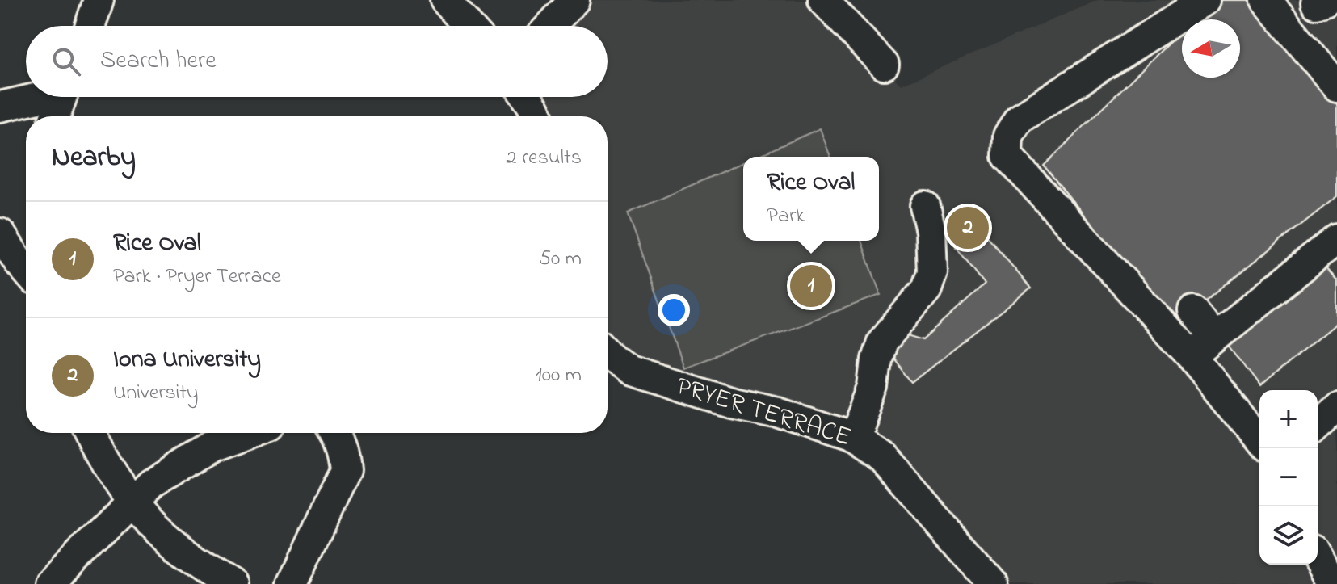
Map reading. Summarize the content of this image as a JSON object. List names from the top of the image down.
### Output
{
  "streets": {
    "street": ["PRYER TERRACE"]
  },
  "north": "left",
  "page": {
    "search": "Search here",
    "heading": ["Nearby", "2 results"],
    "popup": ["Rice Oval", "Park"],
    "list": [
      {
        "mark": "1",
        "name": "Rice Oval",
        "note": "Park · Pryer Terrace",
        "value": "50 m"
      },
      {
        "mark": "2",
        "name": "Iona University",
        "note": "University",
        "value": "100 m"
      }
    ],
    "pins": ["2", "1"],
    "map_buttons": ["+", "−"]
  }
}
